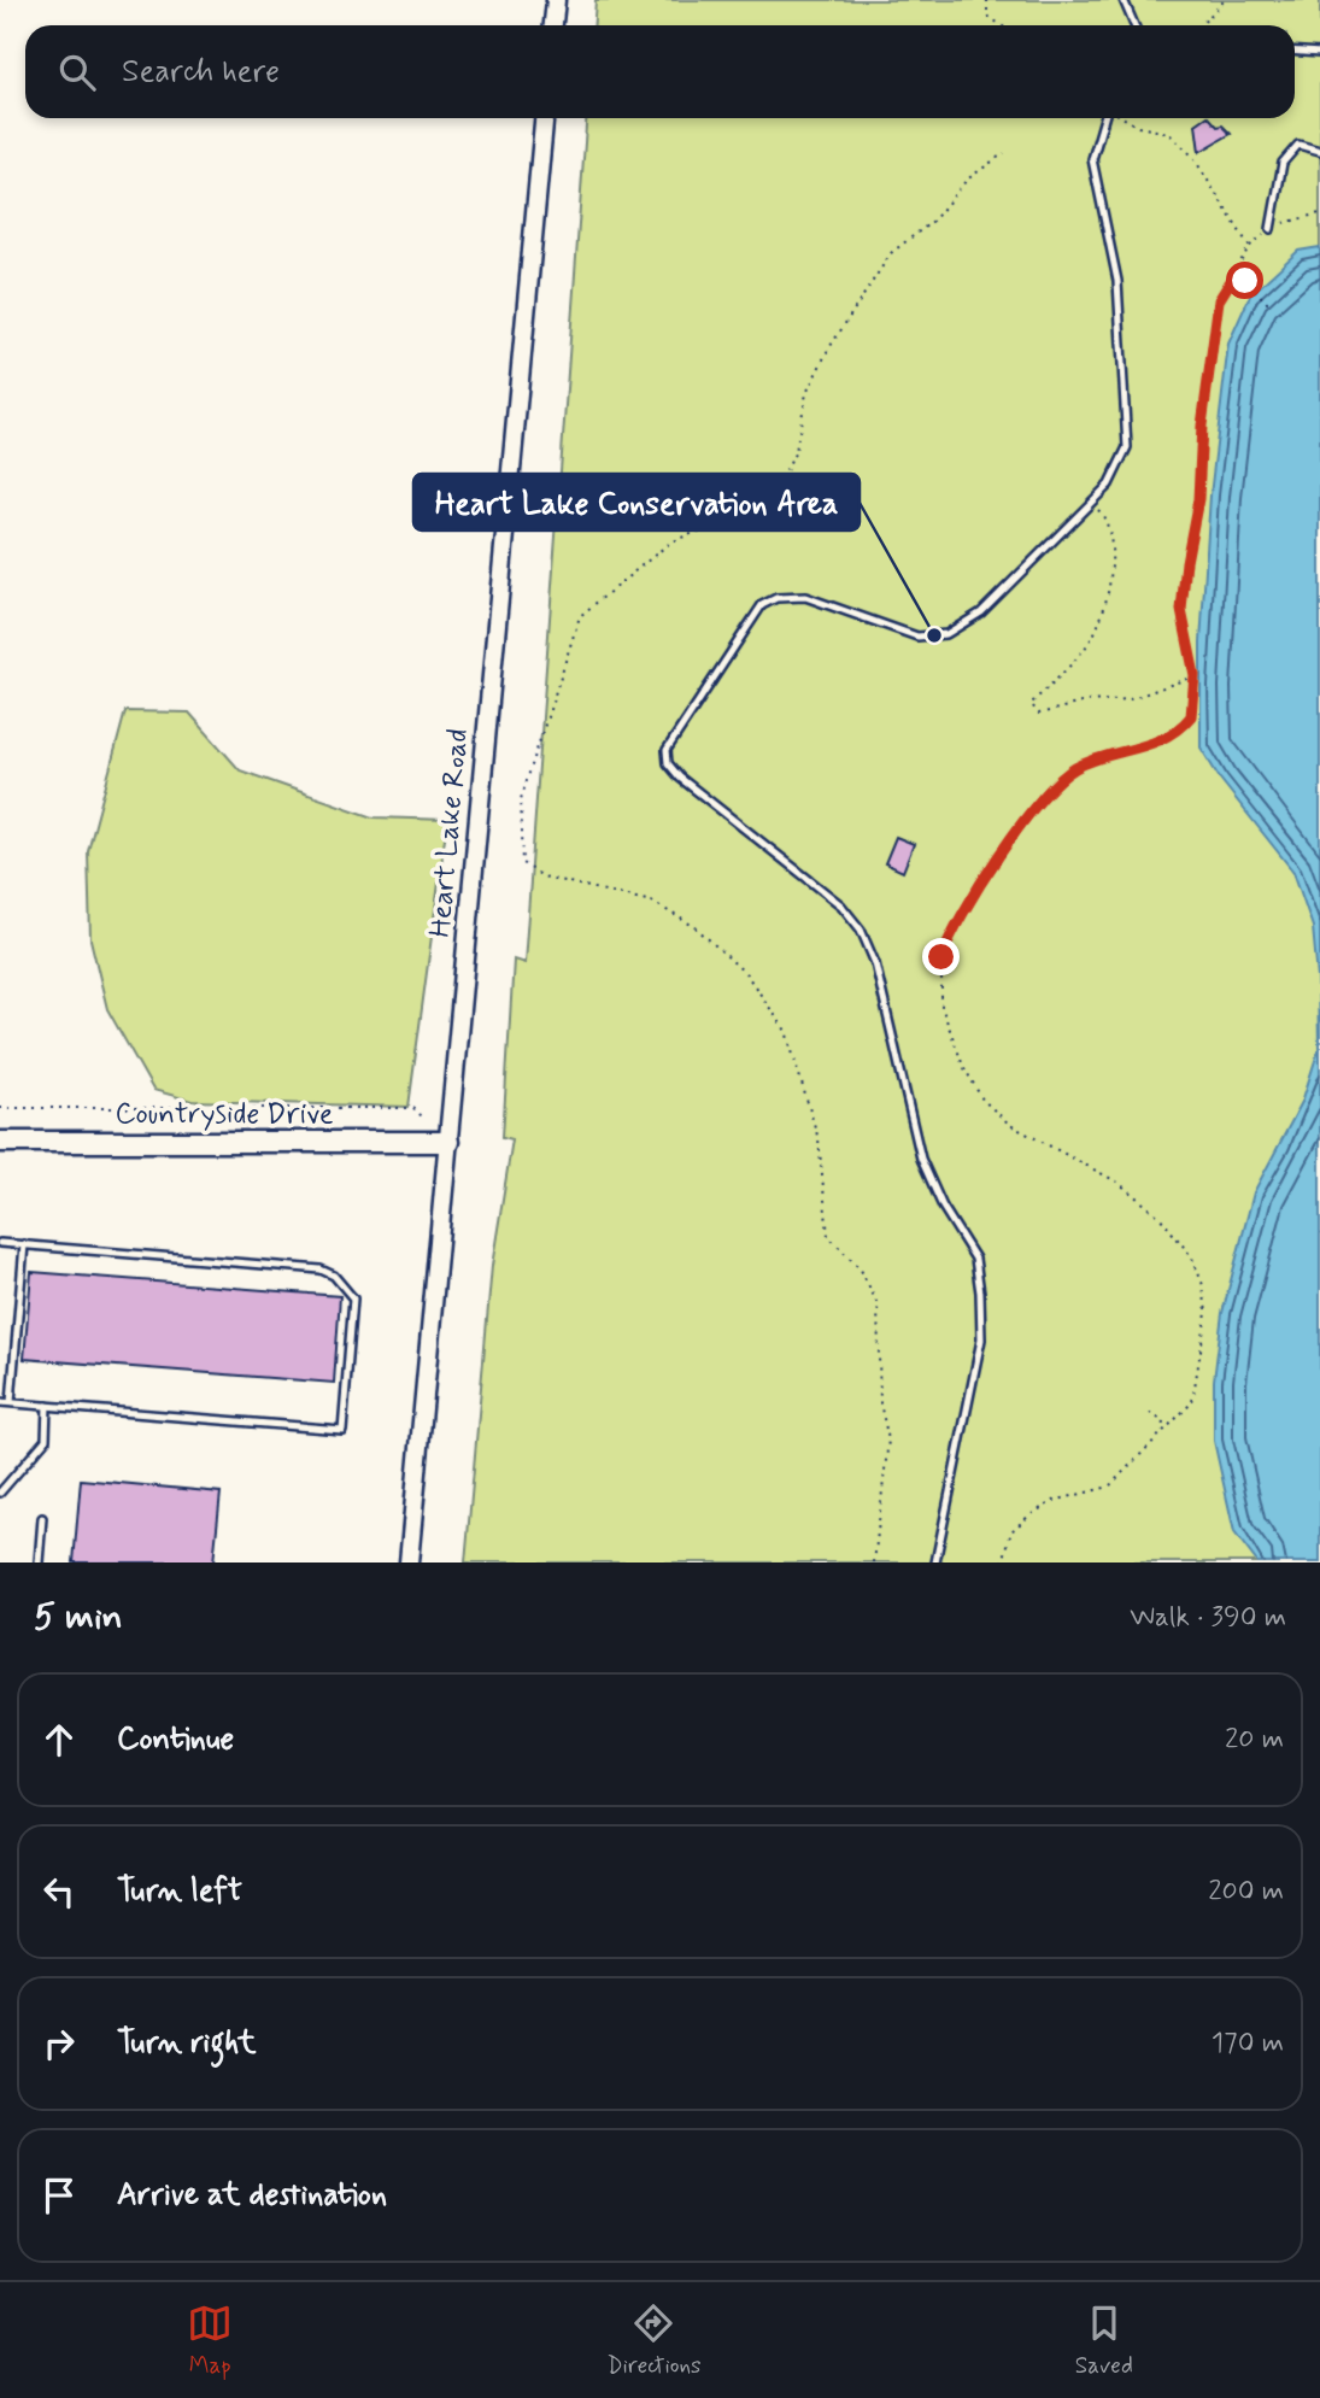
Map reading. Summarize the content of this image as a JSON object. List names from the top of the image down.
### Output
{
  "streets": {
    "main road": ["Countryside Drive"],
    "street": ["Heart Lake Road"]
  },
  "crossings": [
    ["Heart Lake Road", "Countryside Drive"]
  ],
  "places": ["Heart Lake Conservation Area"],
  "page": {
    "search": "Search here",
    "heading": ["5 min", "Walk · 390 m"],
    "list": [
      ["Continue", "20 m"],
      ["Turn left", "200 m"],
      ["Turn right", "170 m"],
      "Arrive at destination"
    ],
    "nav": ["Map", "Directions", "Saved"]
  }
}
